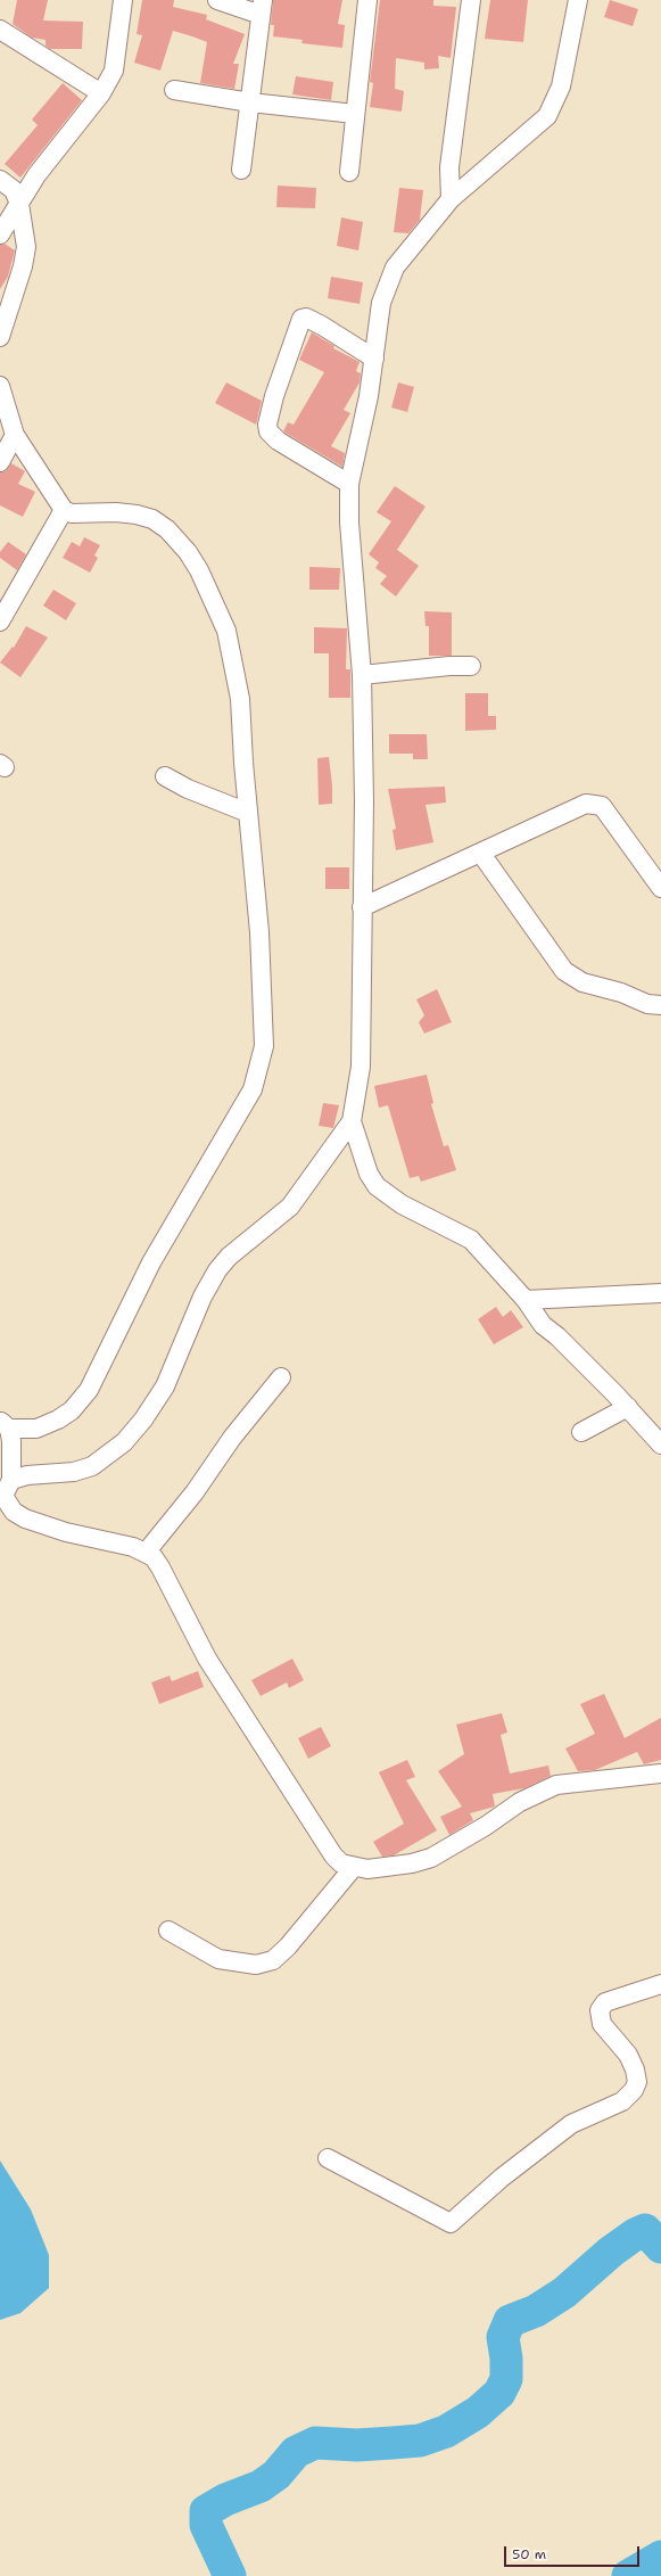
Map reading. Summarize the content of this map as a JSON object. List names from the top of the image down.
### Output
{
  "scale_bar": "50 m"
}
